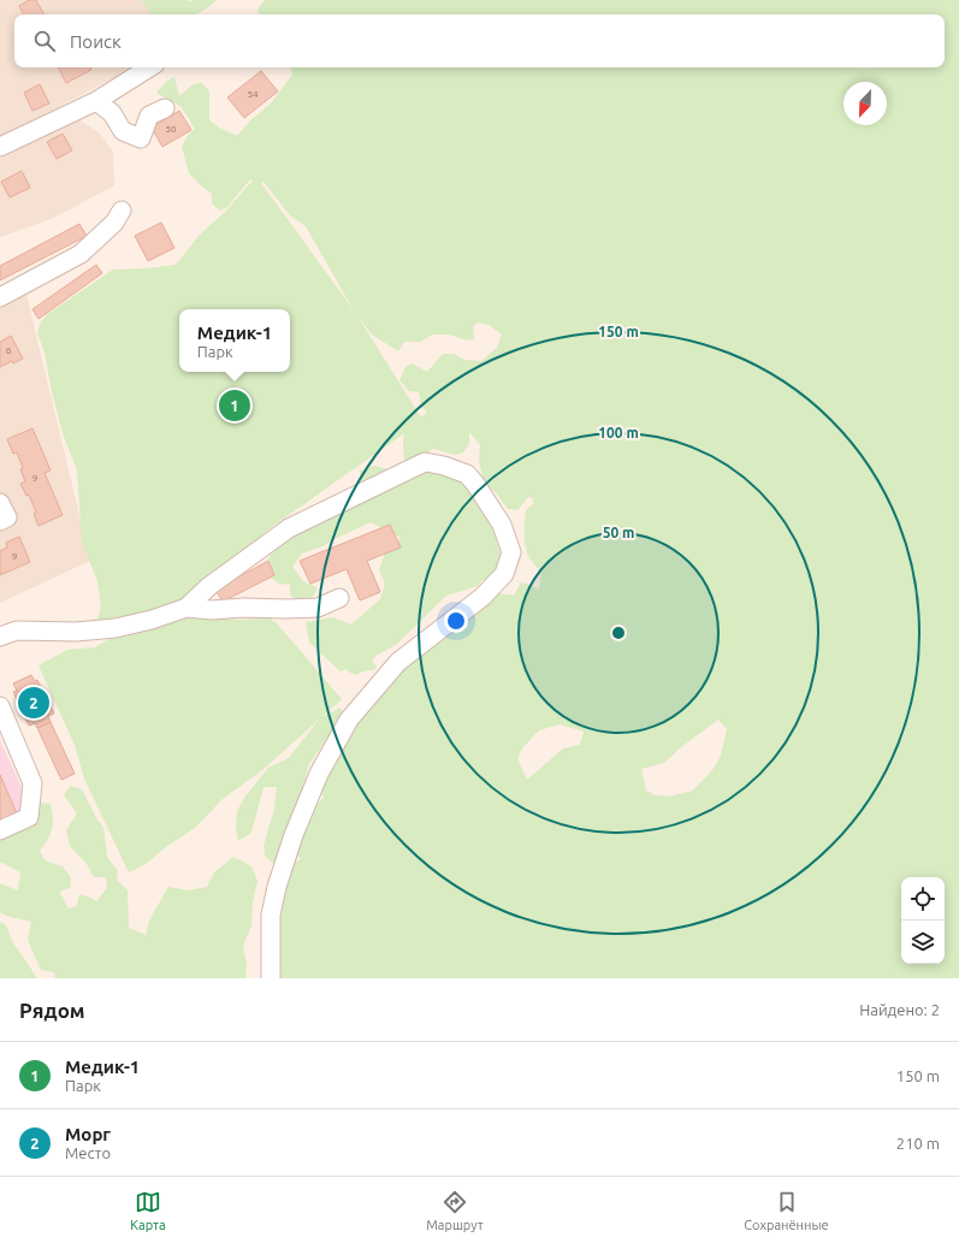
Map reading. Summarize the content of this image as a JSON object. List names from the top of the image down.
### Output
{
  "house_numbers": [
    "54",
    "50",
    "6",
    "9",
    "9"
  ],
  "north": "bottom left",
  "page": {
    "search": "Поиск",
    "popup": ["Медик-1", "Парк"],
    "pins": ["1", "2"],
    "heading": ["Рядом", "Найдено: 2"],
    "list": [
      {
        "mark": "1",
        "name": "Медик-1",
        "note": "Парк",
        "value": "150 m"
      },
      {
        "mark": "2",
        "name": "Морг",
        "note": "Место",
        "value": "210 m"
      }
    ],
    "nav": ["Карта", "Маршрут", "Сохранённые"]
  },
  "rings": ["150 m", "100 m", "50 m"]
}
